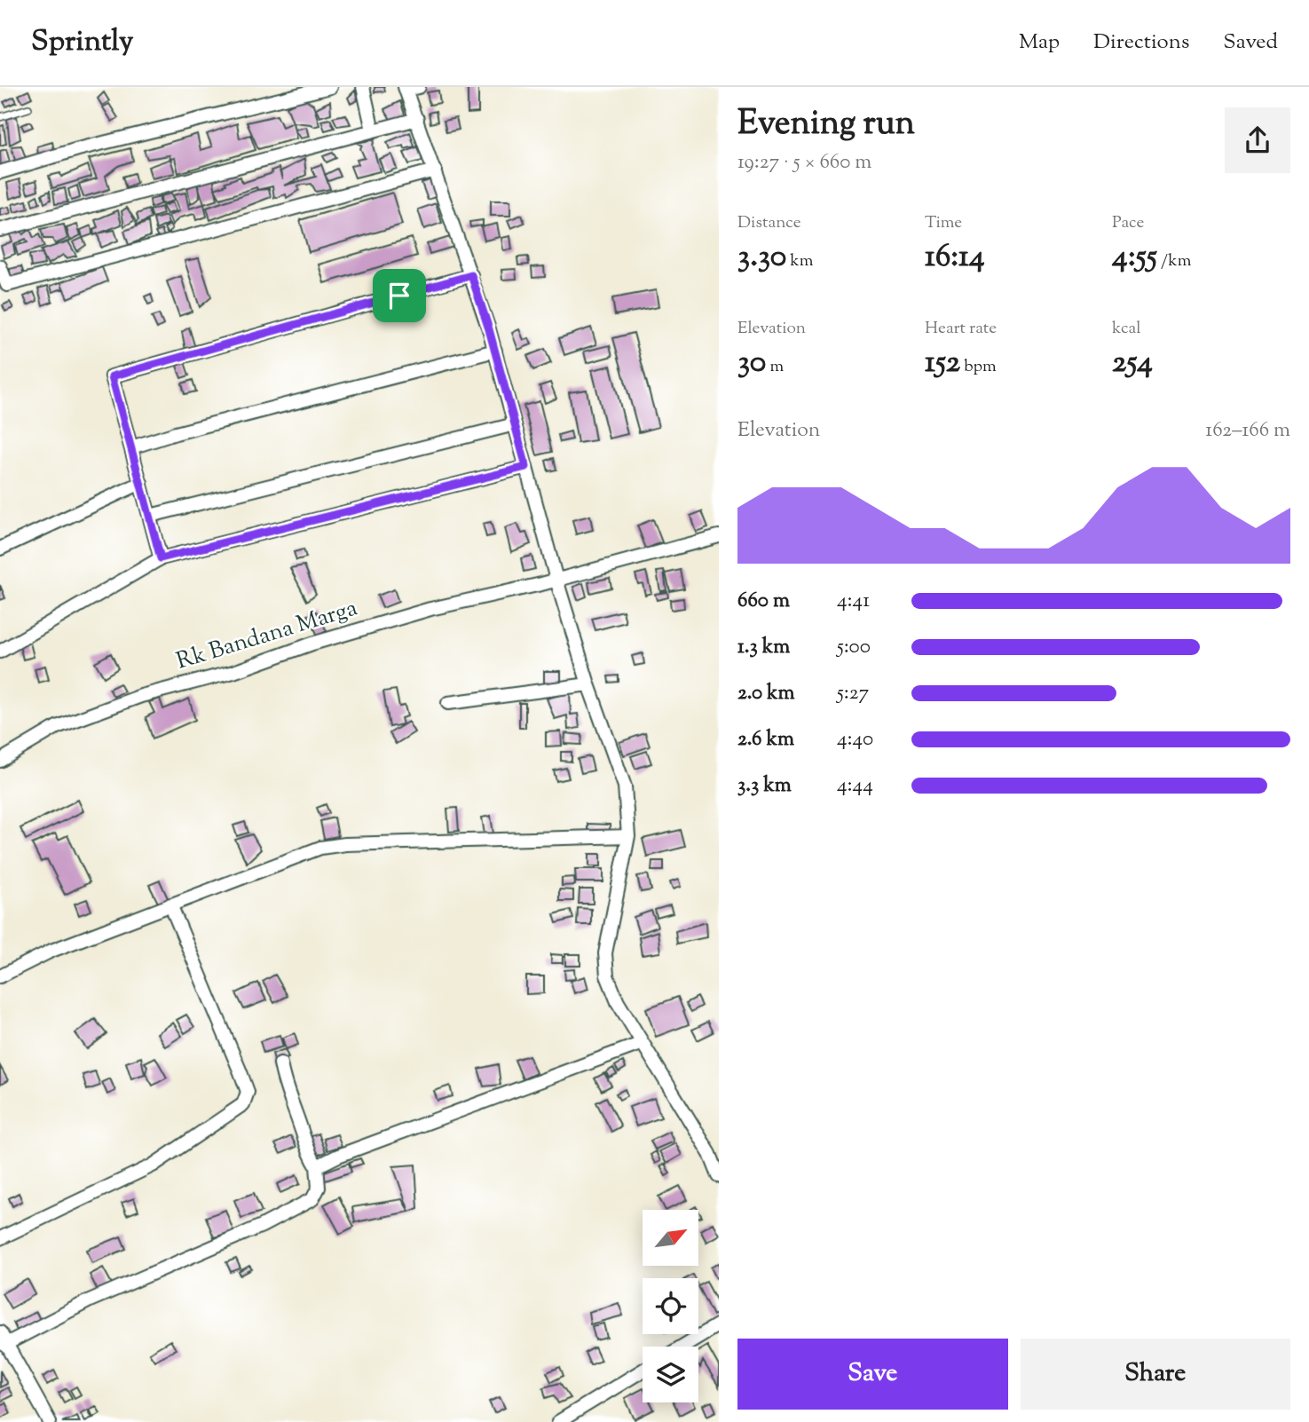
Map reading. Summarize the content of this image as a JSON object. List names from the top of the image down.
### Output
{
  "streets": {
    "street": ["Rk Bandana Marga"]
  },
  "north": "top right",
  "page": {
    "header": "Sprintly",
    "nav": ["Map", "Directions", "Saved"],
    "heading": ["Evening run", "19:27 · 5 × 660 m"],
    "stats": [
      ["Distance", "3.30 km"],
      ["Time", "16:14"],
      ["Pace", "4:55 /km"],
      ["Elevation", "30 m"],
      ["Heart rate", "152 bpm"],
      ["kcal", "254"]
    ],
    "chart": ["Elevation", "162–166 m"],
    "list": [
      {
        "name": "660 m",
        "note": "4:41"
      },
      {
        "name": "1.3 km",
        "note": "5:00"
      },
      {
        "name": "2.0 km",
        "note": "5:27"
      },
      {
        "name": "2.6 km",
        "note": "4:40"
      },
      {
        "name": "3.3 km",
        "note": "4:44"
      }
    ],
    "buttons": ["Save", "Share"]
  }
}
